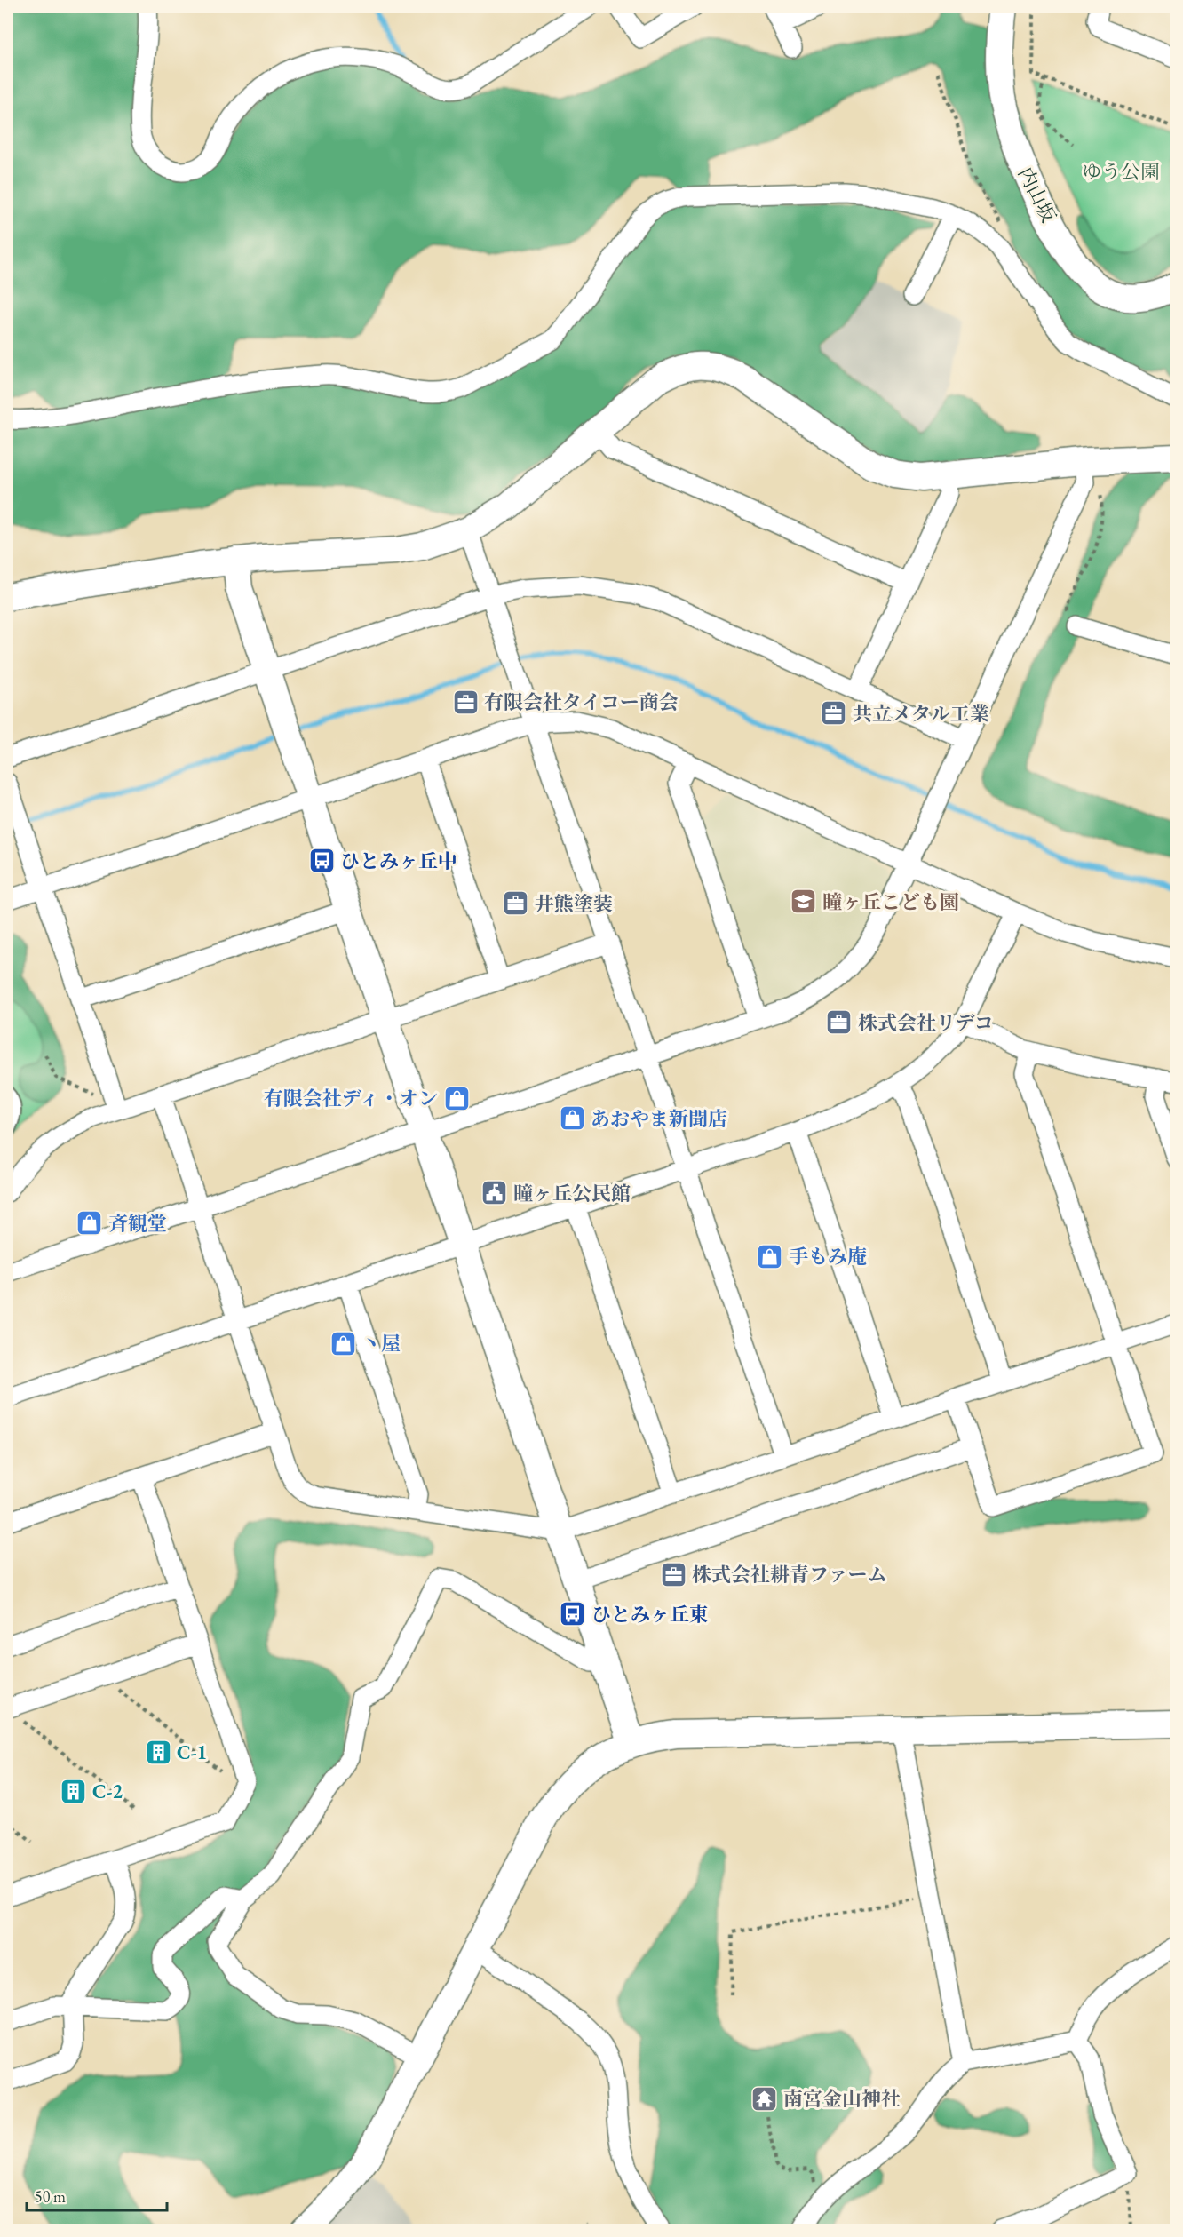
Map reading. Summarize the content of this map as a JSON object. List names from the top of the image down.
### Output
{
  "streets": {
    "street": ["内山坂"]
  },
  "parks": ["ゆう公園"],
  "places": {
    "office": [
      "有限会社タイコー商会",
      "共立メタル工業",
      "井熊塗装",
      "株式会社リデコ",
      "株式会社耕青ファーム"
    ],
    "bus stop": ["ひとみヶ丘中", "ひとみヶ丘東"],
    "school or university": ["瞳ヶ丘こども園"],
    "shop": [
      "有限会社ディ・オン",
      "あおやま新聞店",
      "斉観堂",
      "手もみ庵",
      "丶屋"
    ],
    "public building": ["瞳ヶ丘公民館"],
    "building": ["C-1", "C-2"],
    "temple": ["南宮金山神社"]
  },
  "scale_bar": "50 m"
}
